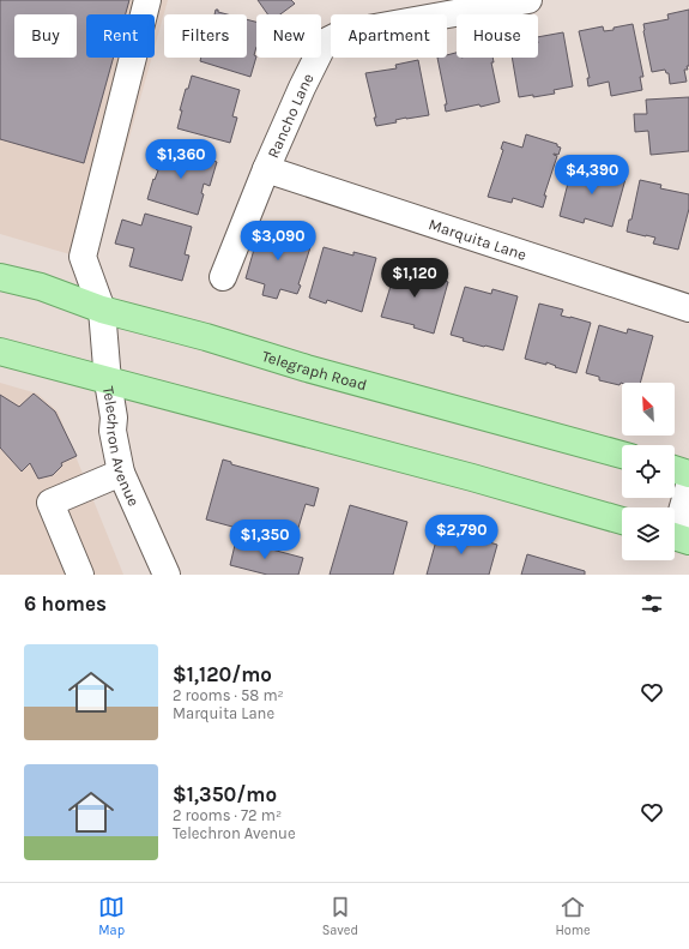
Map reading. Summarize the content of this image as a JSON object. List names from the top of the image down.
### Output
{
  "streets": {
    "main road": ["Telegraph Road"],
    "street": ["Rancho Lane", "Marquita Lane", "Telechron Avenue"]
  },
  "crossings": [
    ["Rancho Lane", "Marquita Lane"],
    ["Telegraph Road", "Telechron Avenue"]
  ],
  "north": "top left",
  "page": {
    "chip": [
      "Buy",
      "Rent",
      "Filters",
      "New",
      "Apartment",
      "House"
    ],
    "price": [
      "$1,360",
      "$4,390",
      "$3,090",
      "$1,120",
      "$2,790",
      "$1,350"
    ],
    "heading": "6 homes",
    "list": [
      {
        "name": "$1,120/mo",
        "note": "2 rooms · 58 m² · Marquita Lane"
      },
      {
        "name": "$1,350/mo",
        "note": "2 rooms · 72 m² · Telechron Avenue"
      }
    ],
    "tabs": ["Map", "Saved", "Home"]
  }
}
